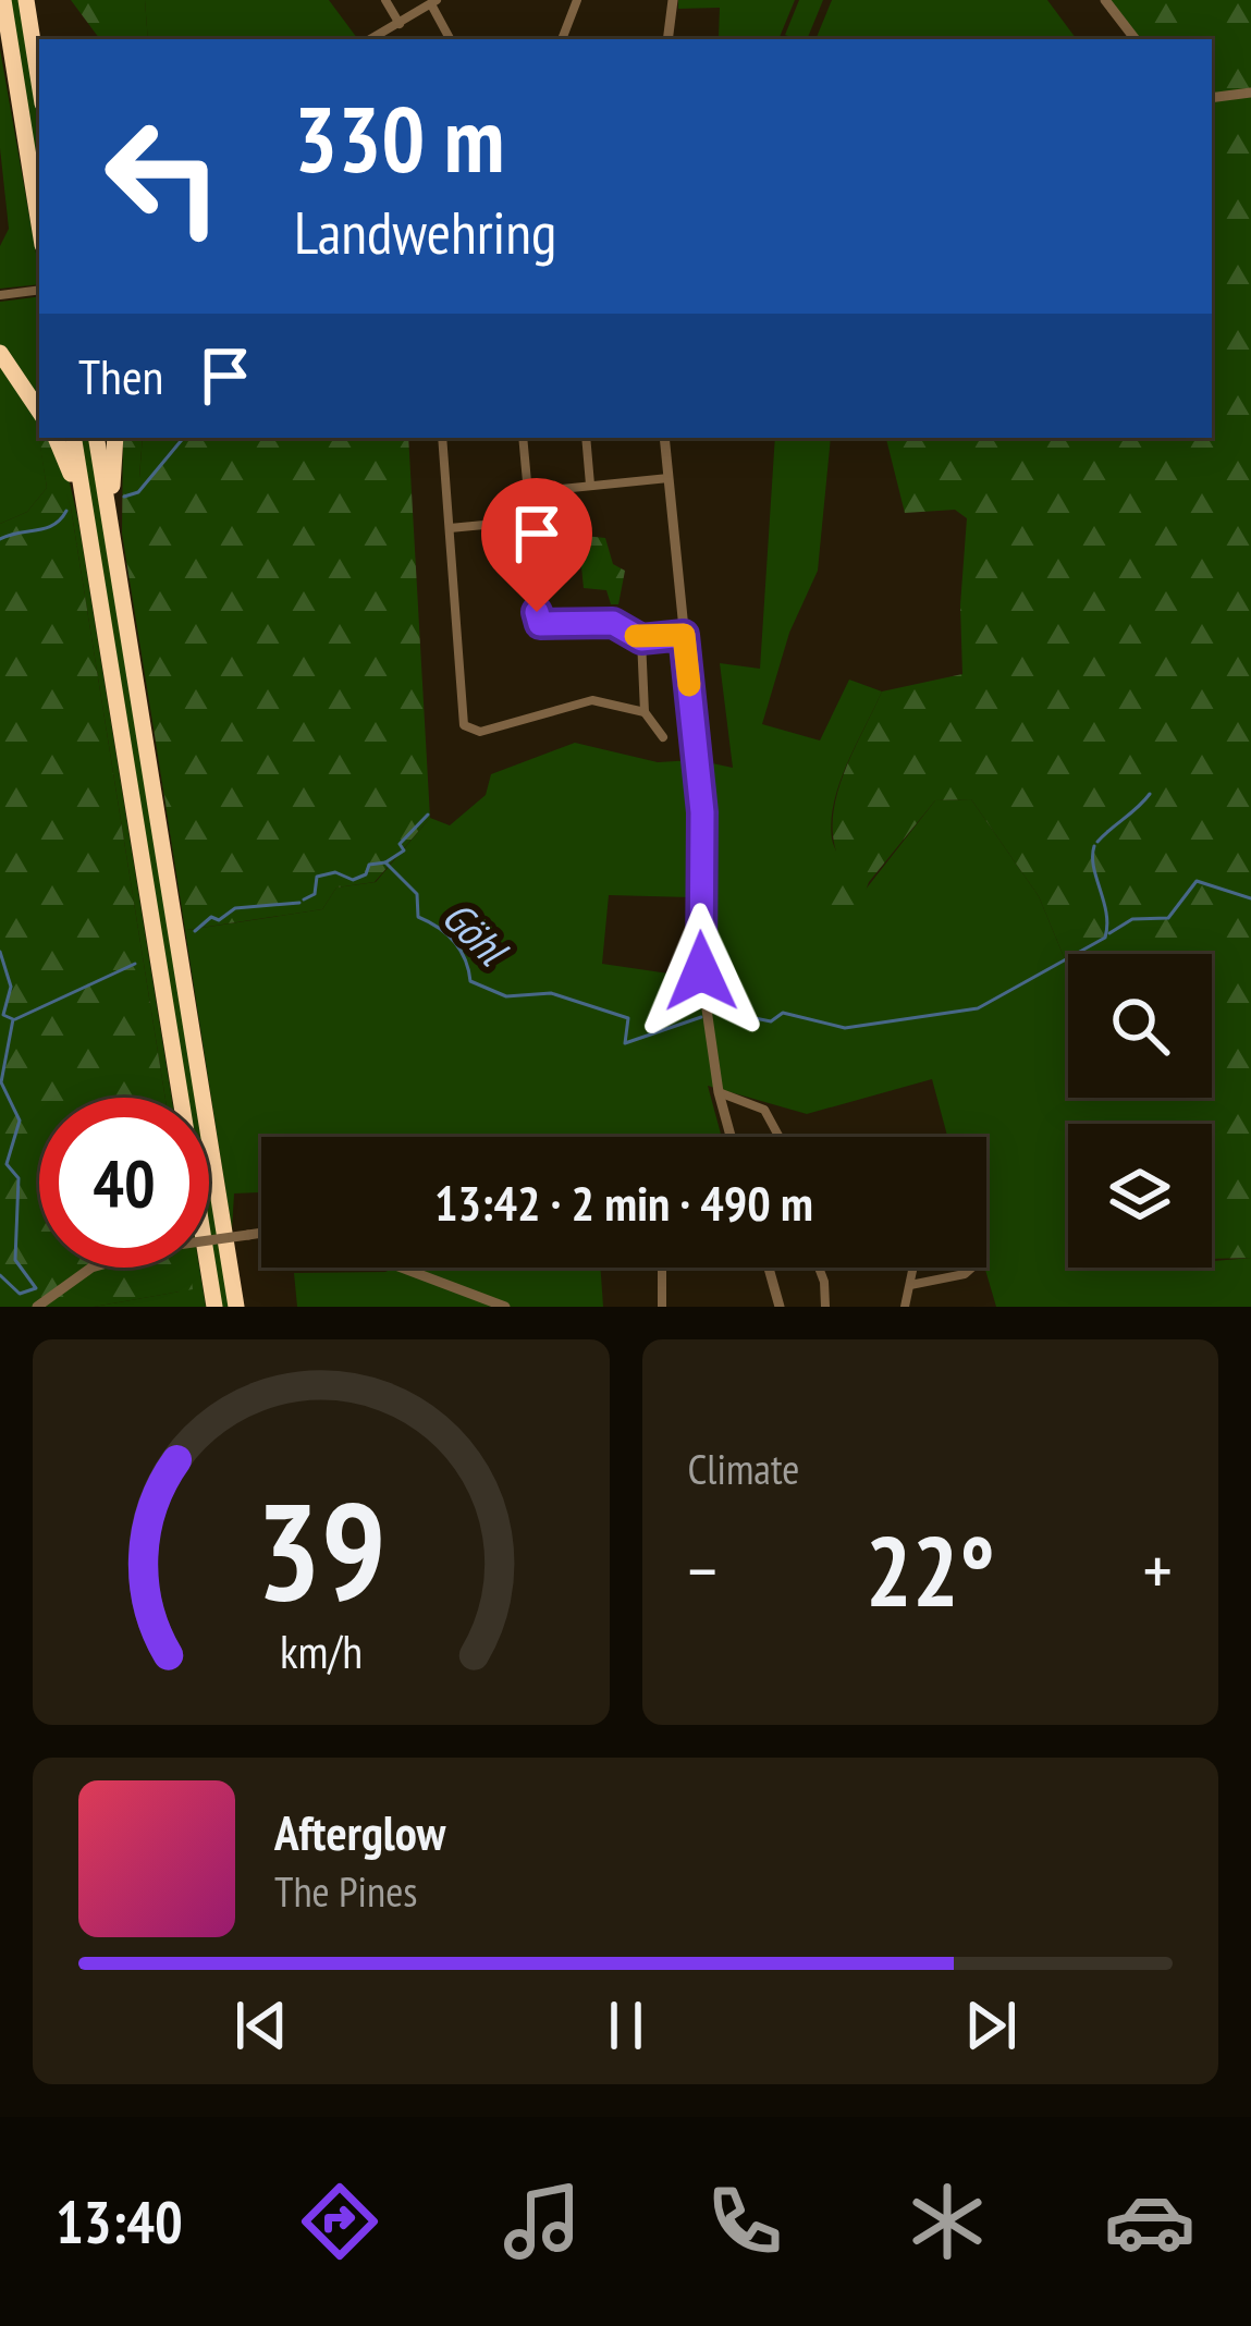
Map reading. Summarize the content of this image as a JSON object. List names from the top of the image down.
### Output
{
  "water": ["Göhl"],
  "page": {
    "turn": ["330 m", "Landwehring"],
    "then": "Then",
    "limit": "40",
    "trip": "13:42 · 2 min · 490 m",
    "tile": "Climate",
    "heat": ["−", "22°", "+"],
    "song": ["Afterglow", "The Pines"],
    "tabs": "13:40",
    "gauge": ["39", "km/h"]
  }
}
